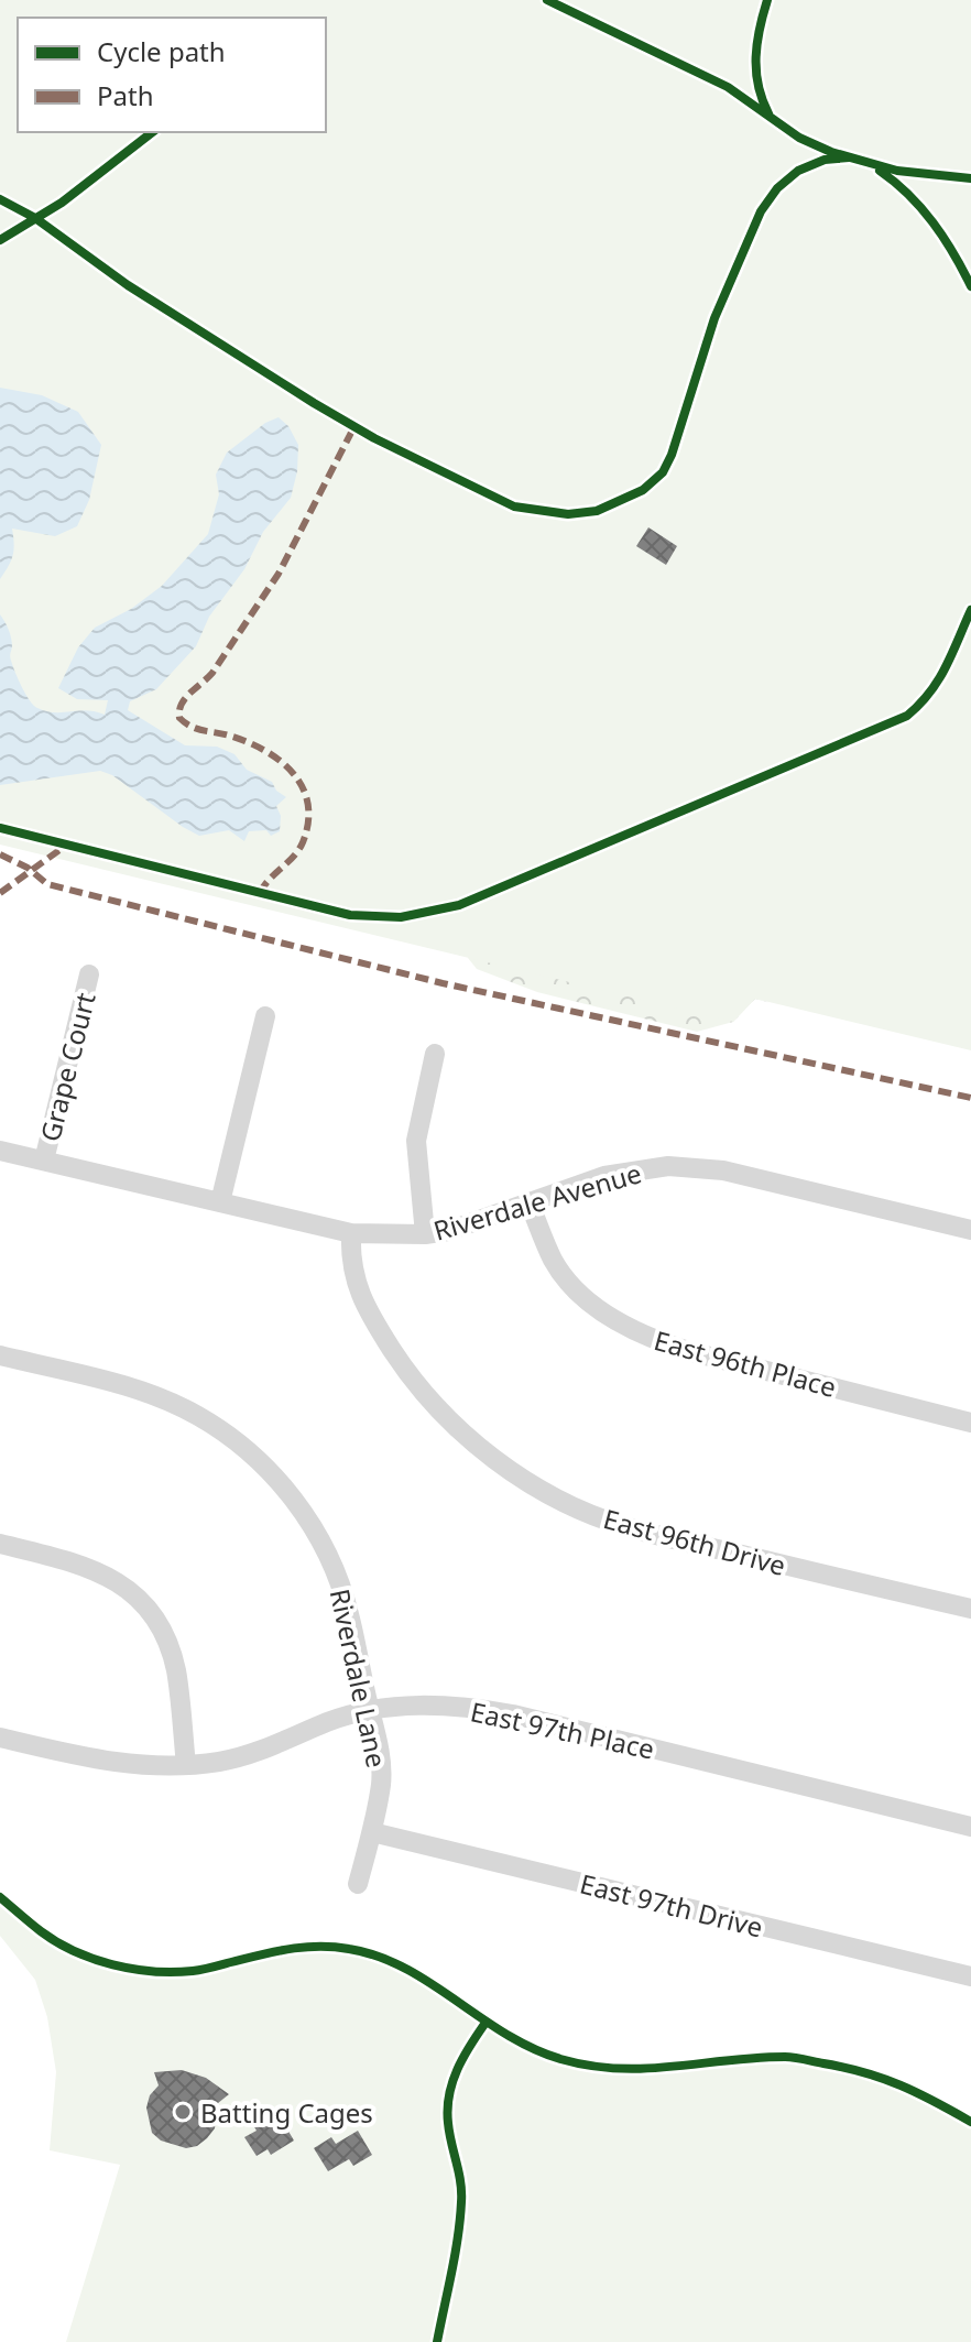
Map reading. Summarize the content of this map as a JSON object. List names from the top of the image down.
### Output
{
  "streets": {
    "street": [
      "Grape Court",
      "Riverdale Avenue",
      "East 96th Place",
      "East 96th Drive",
      "Riverdale Lane",
      "East 97th Place",
      "East 97th Drive"
    ]
  },
  "crossings": [
    ["Grape Court", "Riverdale Avenue"],
    ["Riverdale Avenue", "East 96th Place"],
    ["Riverdale Avenue", "East 96th Drive"],
    ["Riverdale Lane", "East 97th Place"],
    ["Riverdale Lane", "East 97th Drive"]
  ],
  "places": ["Batting Cages"],
  "legend": ["Cycle path", "Path"]
}
